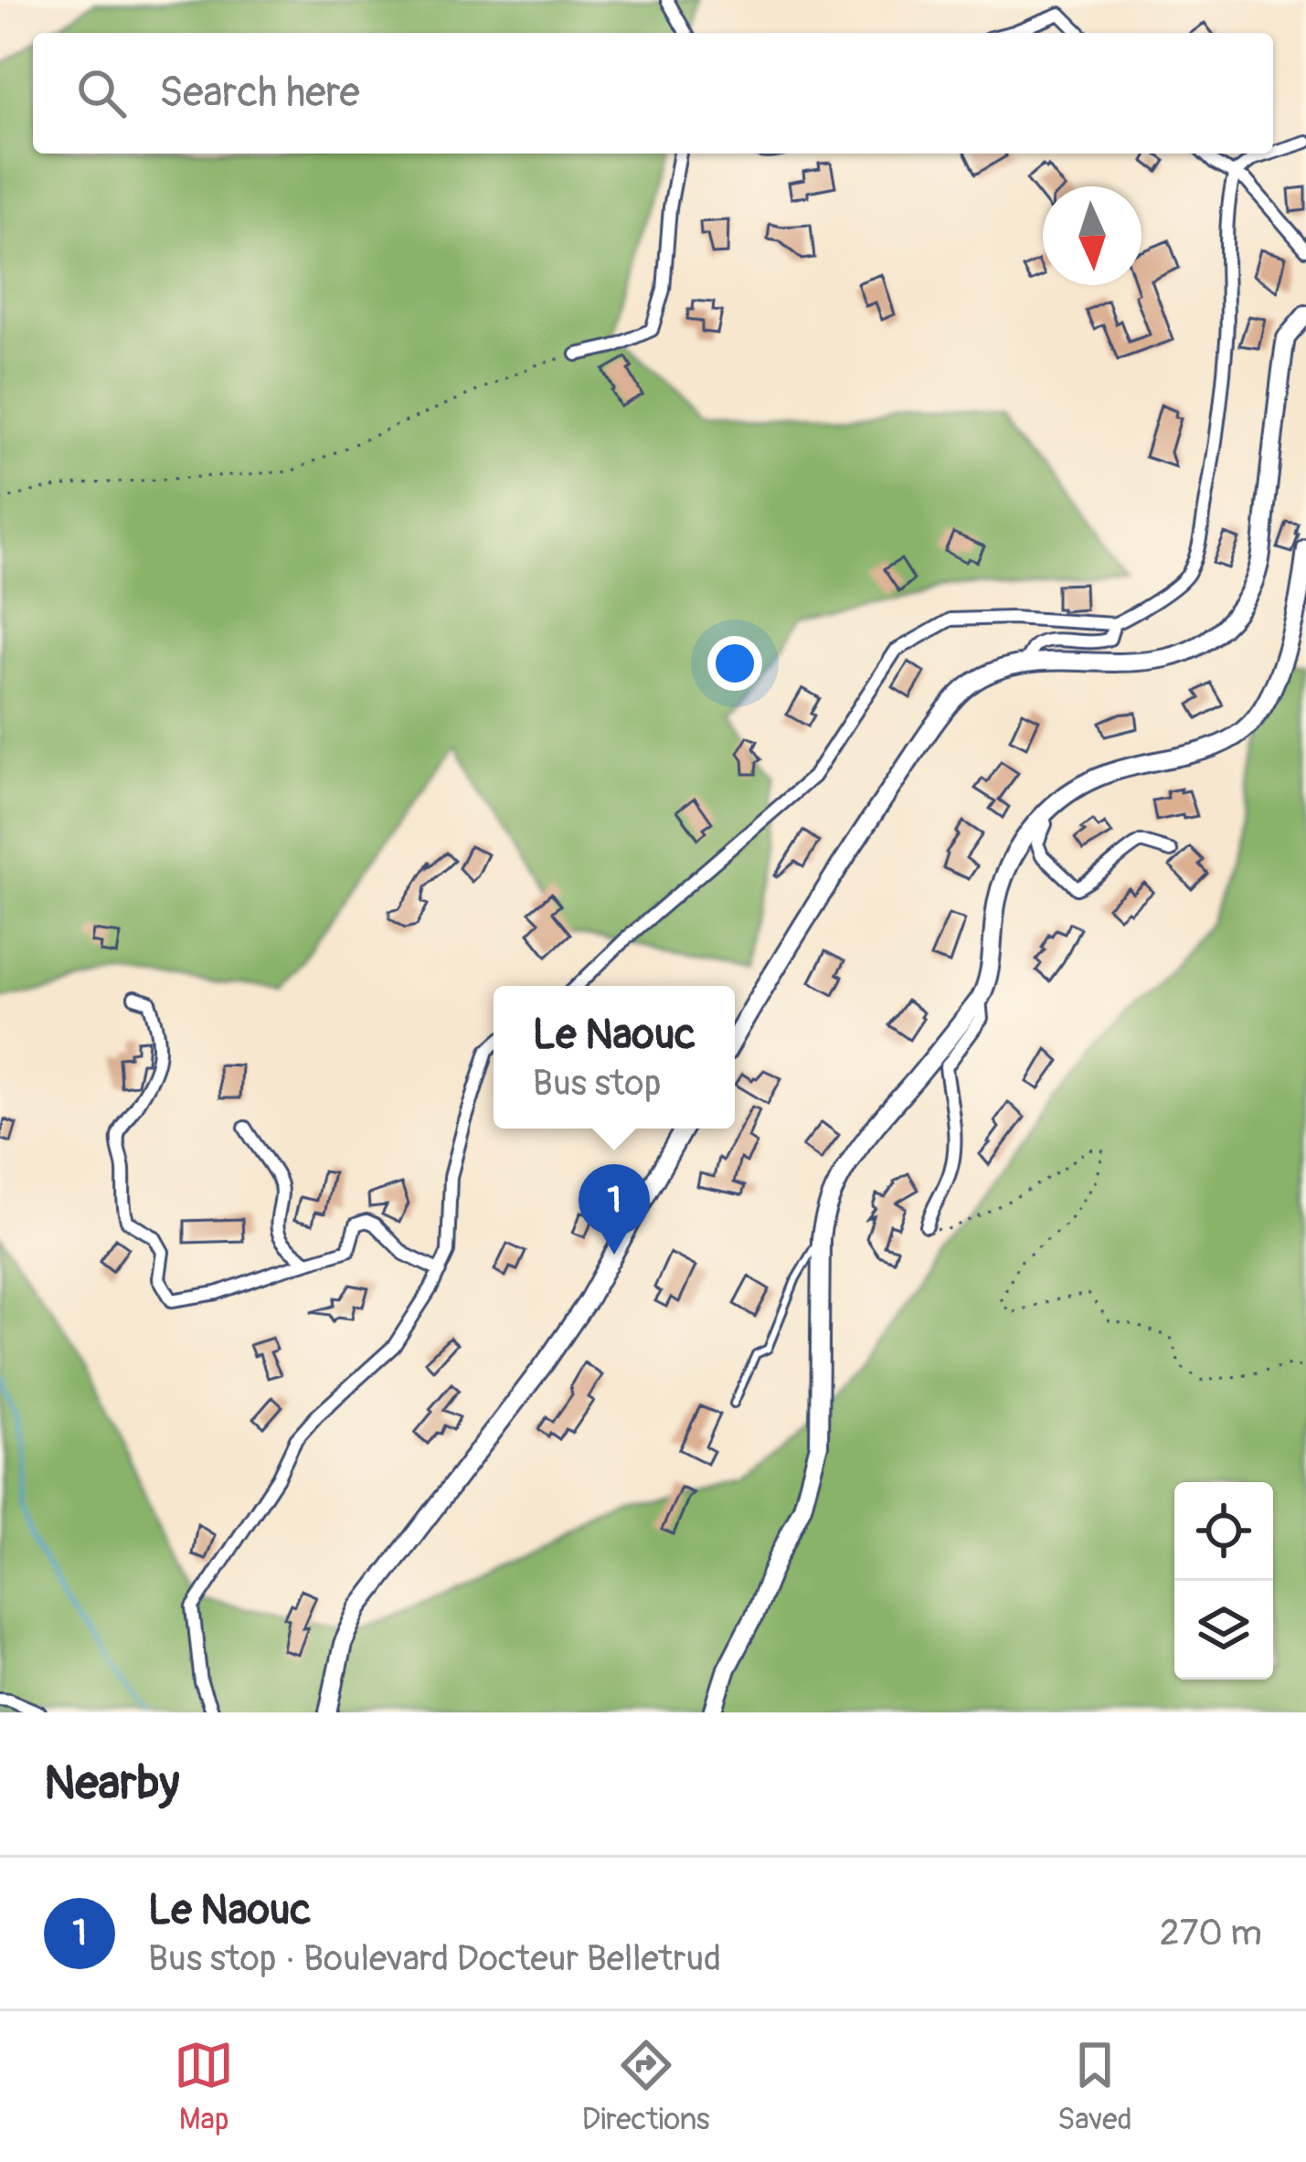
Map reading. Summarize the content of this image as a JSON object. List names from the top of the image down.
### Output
{
  "north": "bottom",
  "page": {
    "search": "Search here",
    "popup": ["Le Naouc", "Bus stop"],
    "pins": "1",
    "heading": "Nearby",
    "list": [
      {
        "mark": "1",
        "name": "Le Naouc",
        "note": "Bus stop · Boulevard Docteur Belletrud",
        "value": "270 m"
      }
    ],
    "nav": ["Map", "Directions", "Saved"]
  }
}
